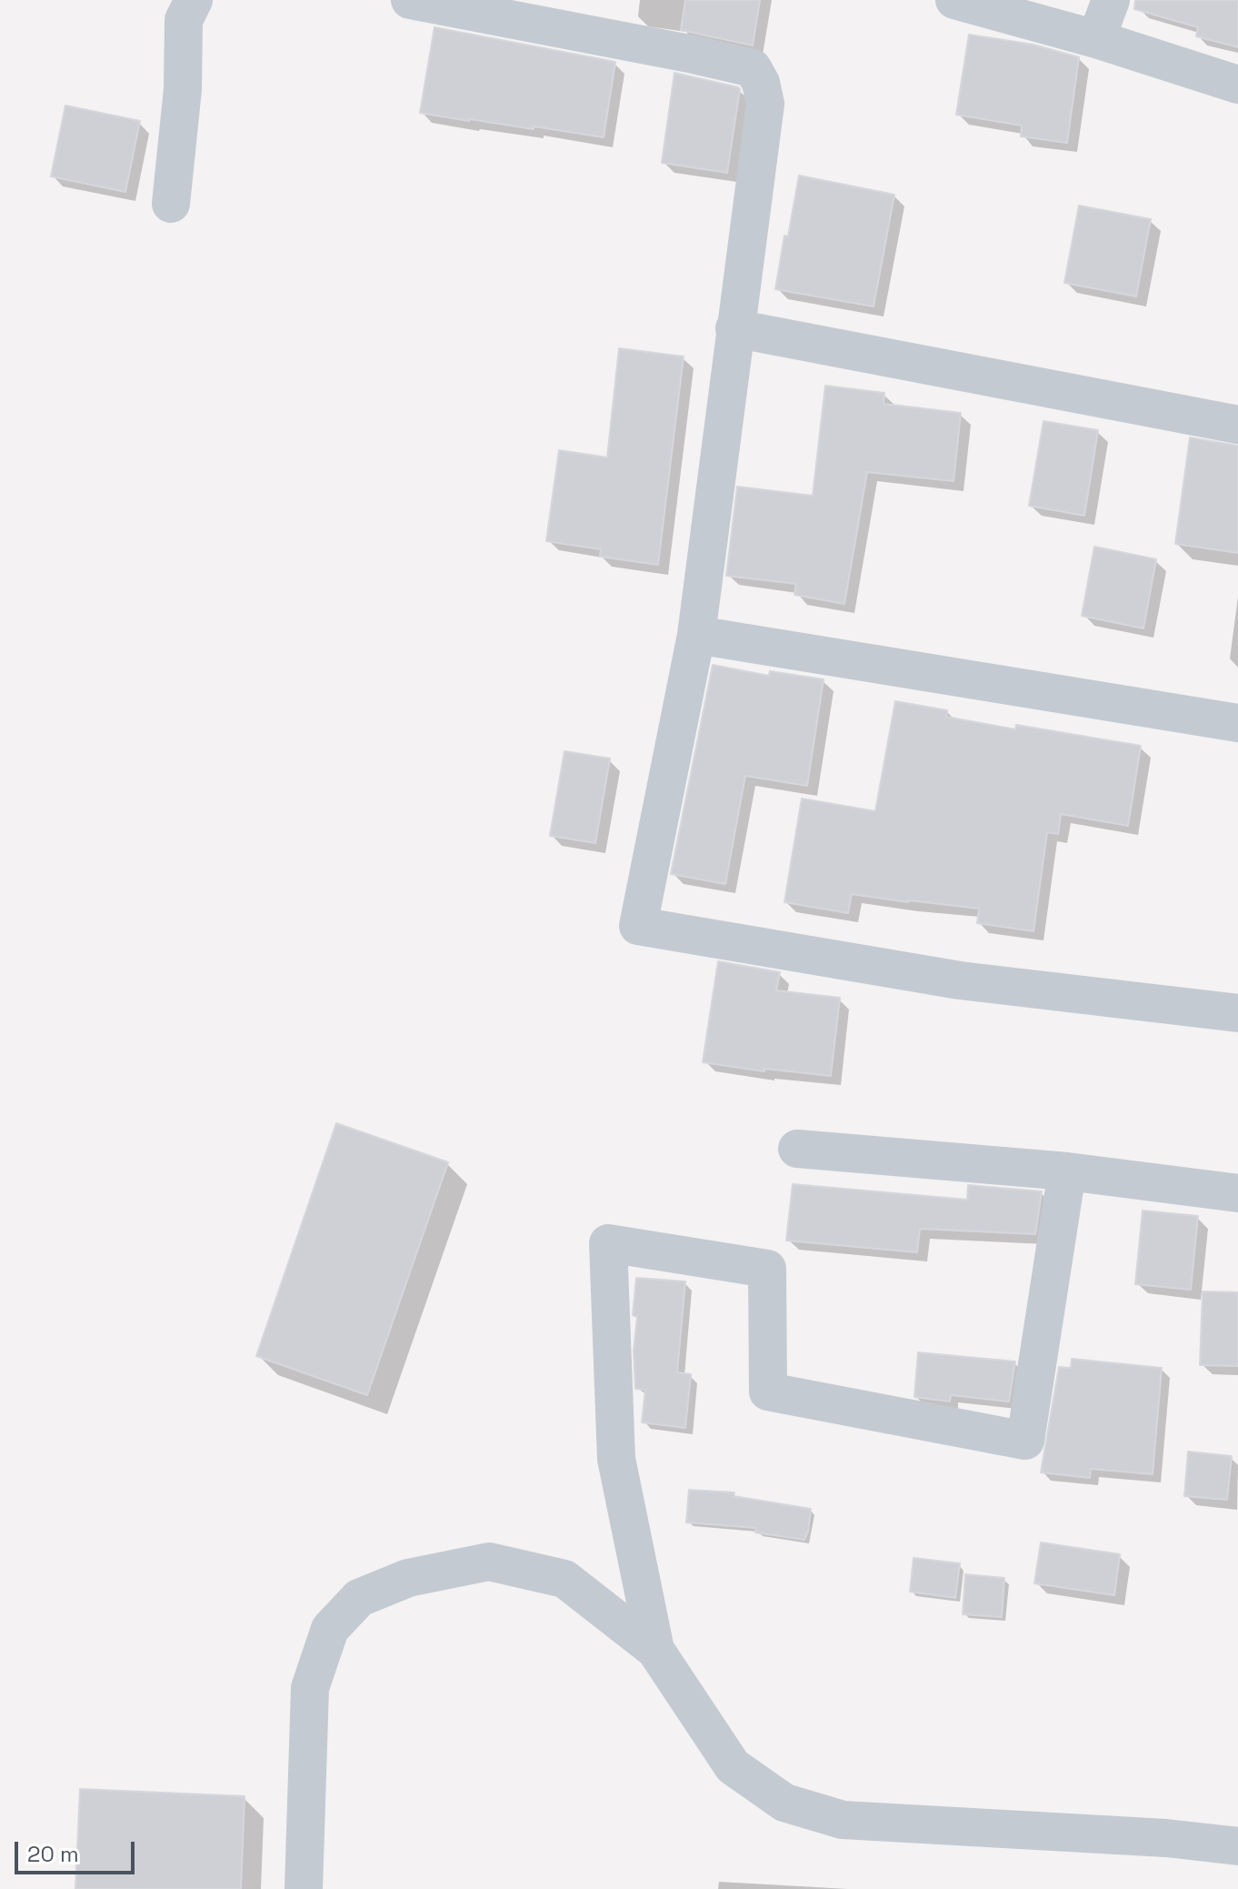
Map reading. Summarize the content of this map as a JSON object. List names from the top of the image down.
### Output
{
  "scale_bar": "20 m"
}
